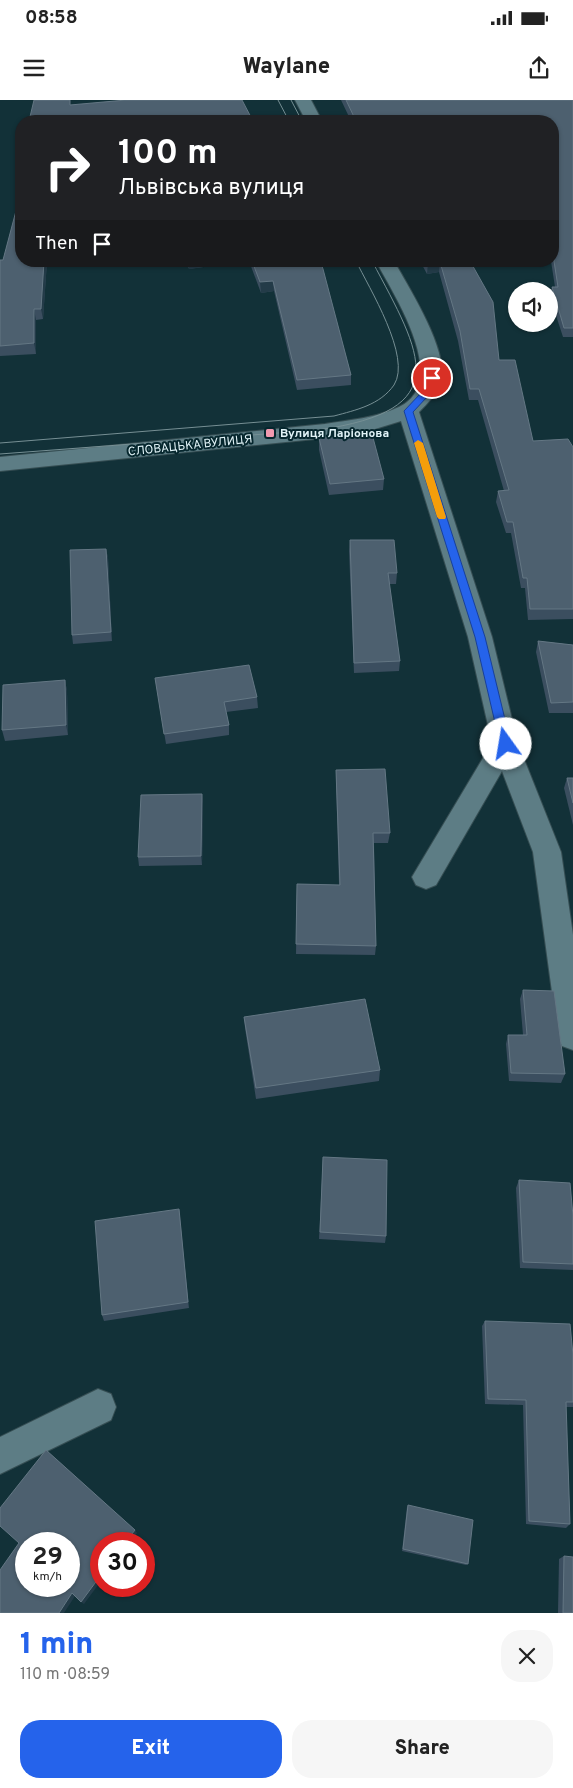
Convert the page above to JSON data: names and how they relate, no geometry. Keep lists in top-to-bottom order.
{
  "streets": {
    "street": ["СЛОВАЦЬКА ВУЛИЦЯ"]
  },
  "places": {
    "transit": ["Вулиця Ларіонова"]
  },
  "page": {
    "status": "08:58",
    "header": "Waylane",
    "turn": ["100 m", "Львівська вулиця"],
    "then": "Then",
    "speed": "29 km/h",
    "limit": "30",
    "heading": ["1 min", "110 m · 08:59"],
    "buttons": ["Exit", "Share"]
  }
}
